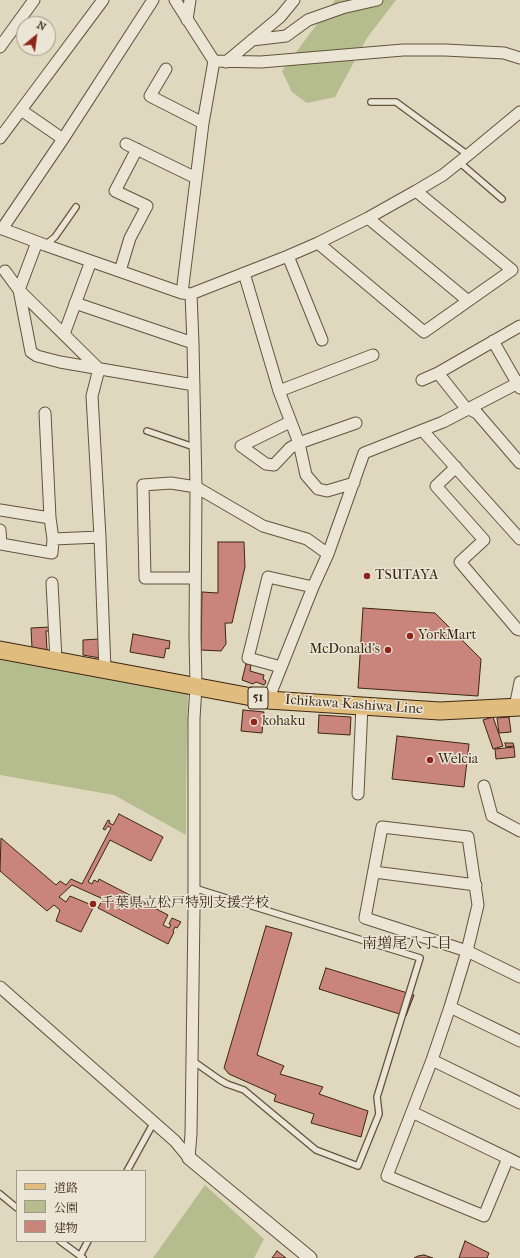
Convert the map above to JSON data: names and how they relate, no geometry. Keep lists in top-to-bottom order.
{
  "streets": {
    "main road": ["51", "Ichikawa-Kashiwa Line"]
  },
  "districts": ["南増尾八丁目"],
  "places": [
    "TSUTAYA",
    "YorkMart",
    "McDonald's",
    "kohaku",
    "Welcia",
    "千葉県立松戸特別支援学校"
  ],
  "legend": ["道路", "公園", "建物"],
  "north": "top right"
}
